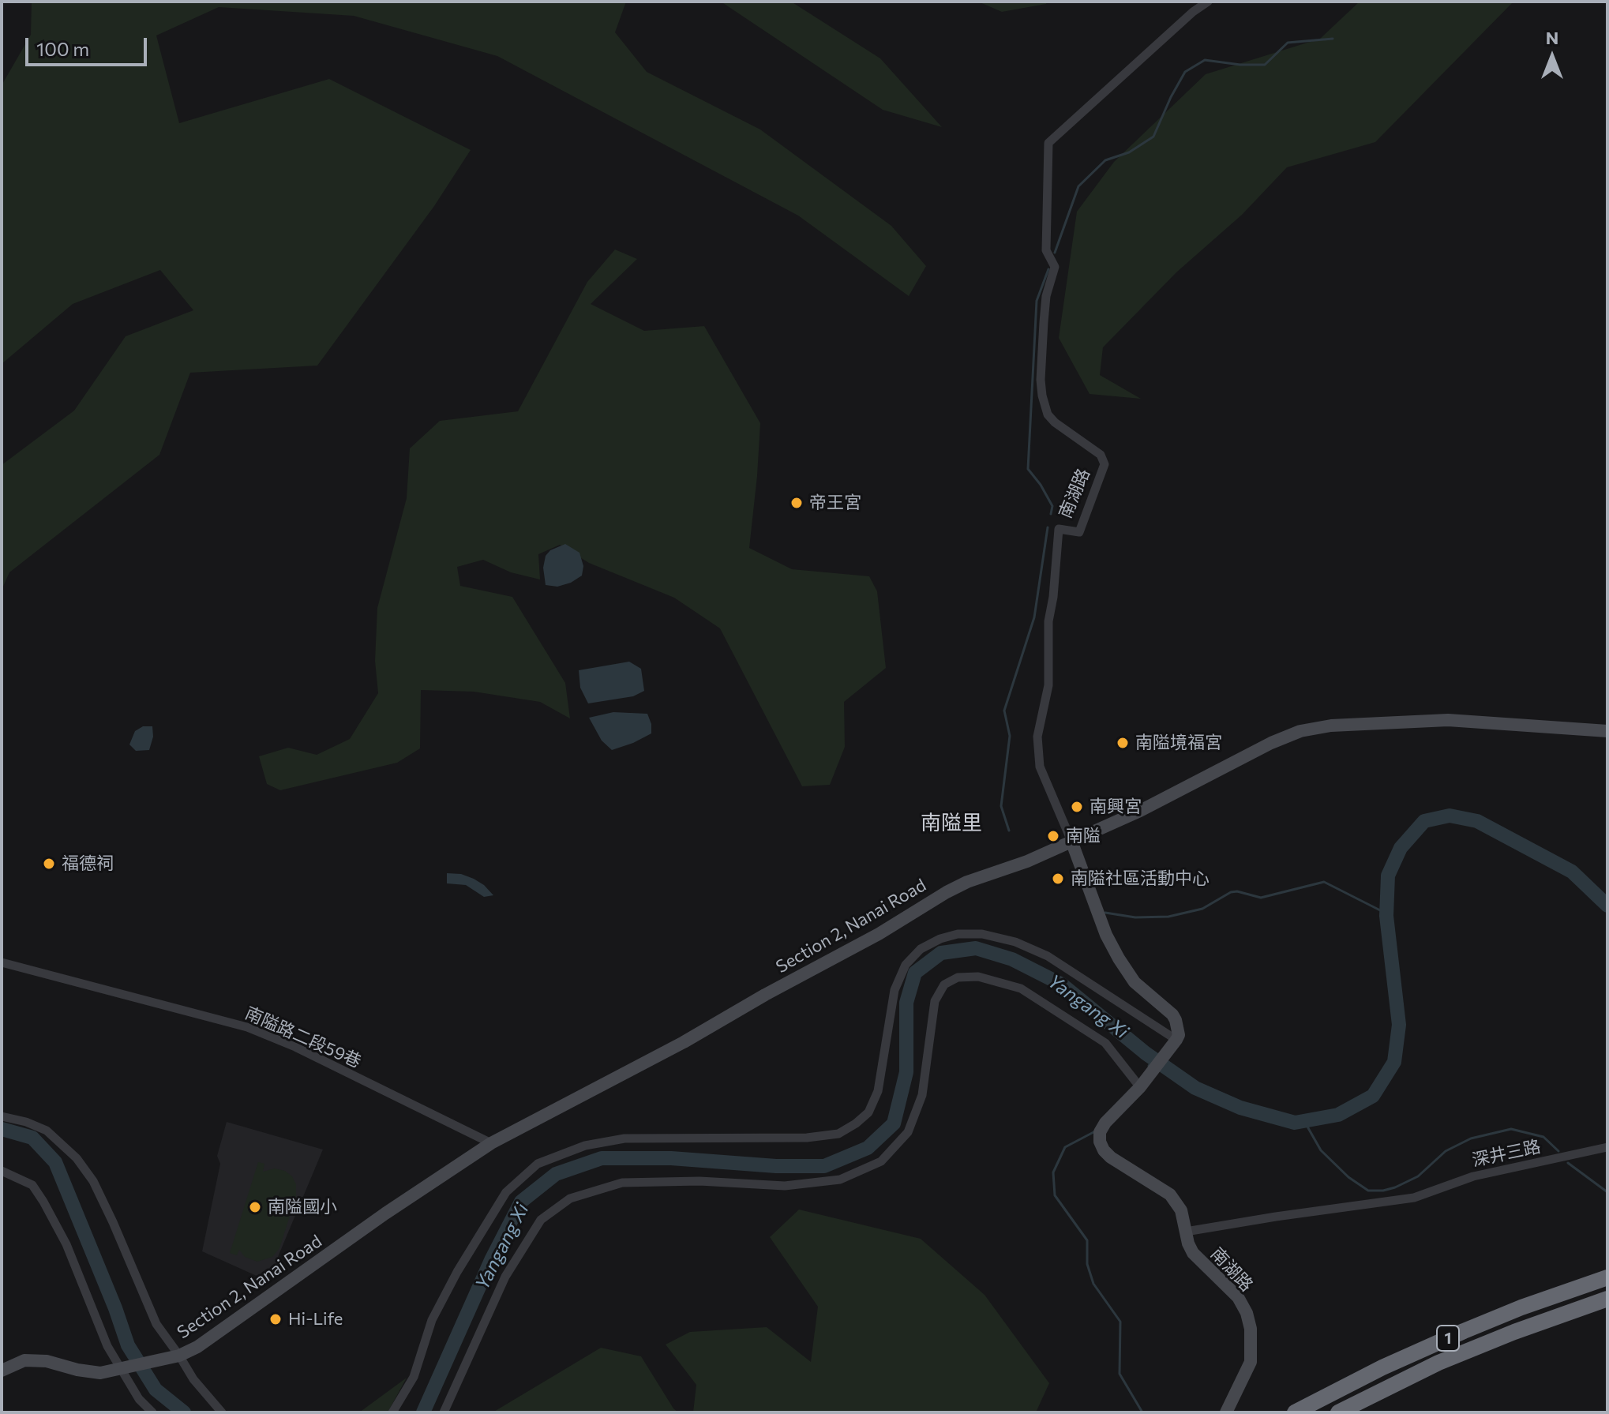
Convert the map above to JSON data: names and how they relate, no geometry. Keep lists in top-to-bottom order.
{
  "streets": {
    "highway": ["1"],
    "street": [
      "南湖路",
      "Section 2, Nanai Road",
      "南隘路二段59巷",
      "深井三路"
    ]
  },
  "crossings": [
    ["南湖路", "Section 2, Nanai Road"],
    ["南湖路", "深井三路"],
    ["Section 2, Nanai Road", "南隘路二段59巷"]
  ],
  "districts": ["南隘里"],
  "water": ["Yangang Xi"],
  "places": [
    "帝王宮",
    "南隘境福宮",
    "南興宮",
    "南隘",
    "福德祠",
    "南隘社區活動中心",
    "南隘國小",
    "Hi-Life"
  ],
  "scale_bar": "100 m",
  "north": "top"
}
